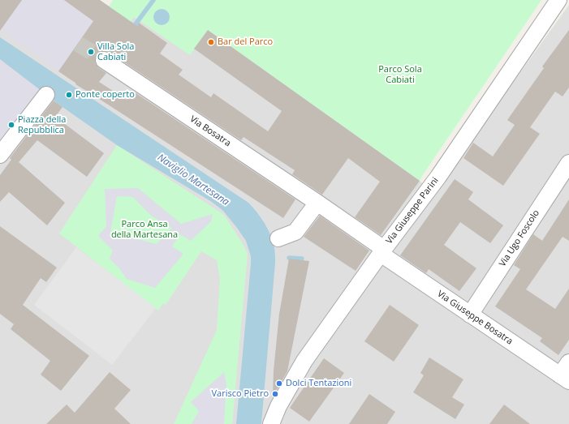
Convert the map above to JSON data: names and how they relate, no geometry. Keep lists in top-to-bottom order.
{
  "streets": {
    "street": [
      "Via Bosatra",
      "Via Giuseppe Parini",
      "Via Ugo Foscolo",
      "Via Giuseppe Bosatra"
    ]
  },
  "crossings": [
    ["Via Bosatra", "Via Giuseppe Parini"],
    ["Via Bosatra", "Via Giuseppe Bosatra"],
    ["Via Giuseppe Parini", "Via Giuseppe Bosatra"],
    ["Via Ugo Foscolo", "Via Giuseppe Bosatra"]
  ],
  "water": ["Naviglio Martesana"],
  "parks": ["Parco Sola Cabiati", "Parco Ansa della Martesana"],
  "places": [
    "Bar del Parco",
    "Villa Sola Cabiati",
    "Ponte coperto",
    "Piazza della Repubblica",
    "Dolci Tentazioni",
    "Varisco Pietro"
  ]
}
